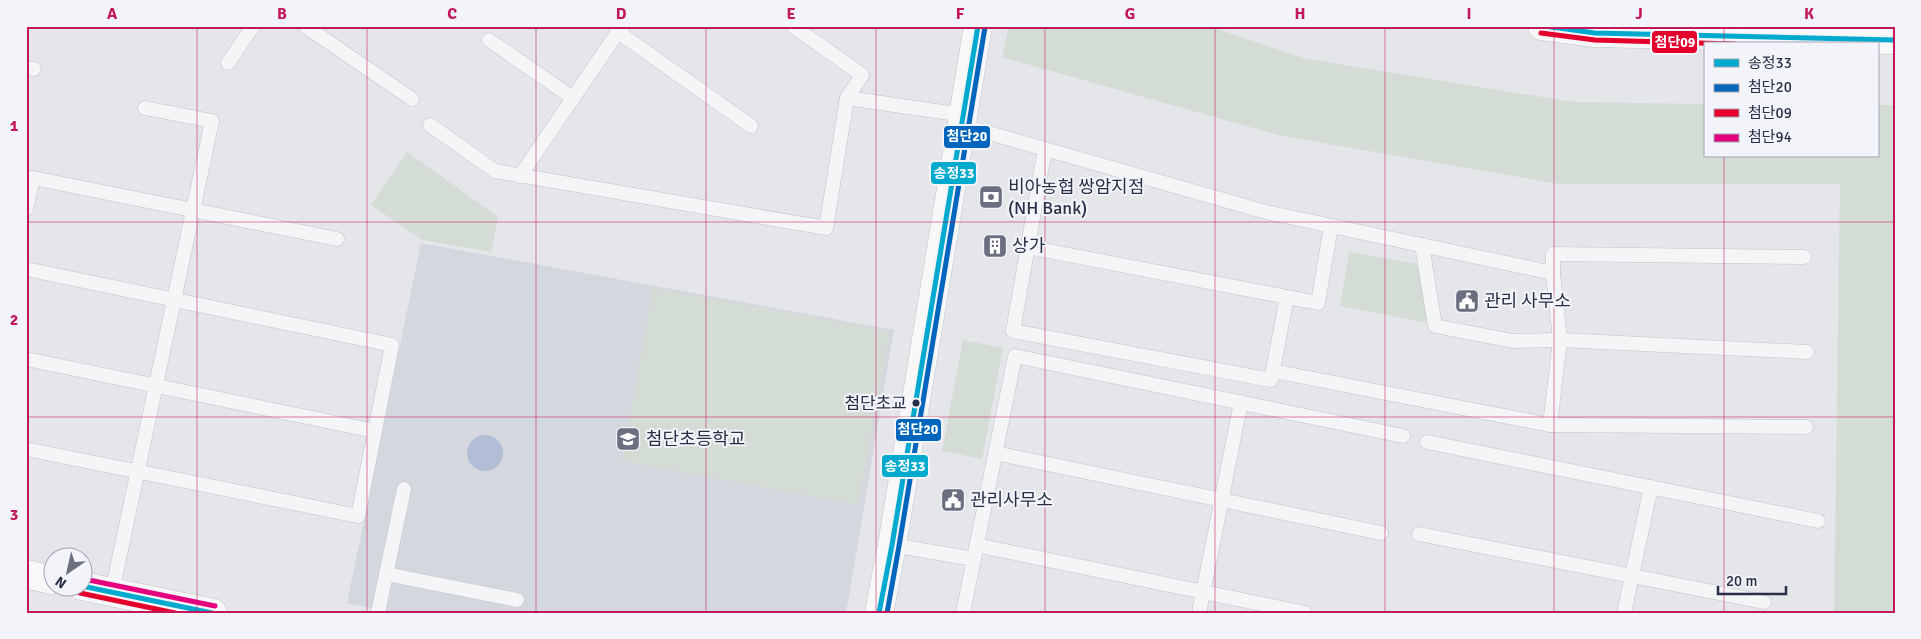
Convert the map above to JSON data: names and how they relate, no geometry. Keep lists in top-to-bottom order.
{
  "places": {
    "bank": ["비아농협 쌍암지점 (NH Bank)"],
    "building": ["상가"],
    "public building": ["관리 사무소", "관리사무소"],
    "other": ["첨단초교"],
    "school or university": ["첨단초등학교"]
  },
  "lines": [
    "transit line 송정33",
    "transit line 첨단20",
    "transit line 첨단09",
    "transit line 첨단94"
  ],
  "legend": [
    "송정33",
    "첨단20",
    "첨단09",
    "첨단94"
  ],
  "scale_bar": "20 m",
  "north": "bottom left",
  "grid": {
    "columns": [
      "A",
      "B",
      "C",
      "D",
      "E",
      "F",
      "G",
      "H",
      "I",
      "J",
      "K"
    ],
    "rows": ["1", "2", "3"]
  }
}
